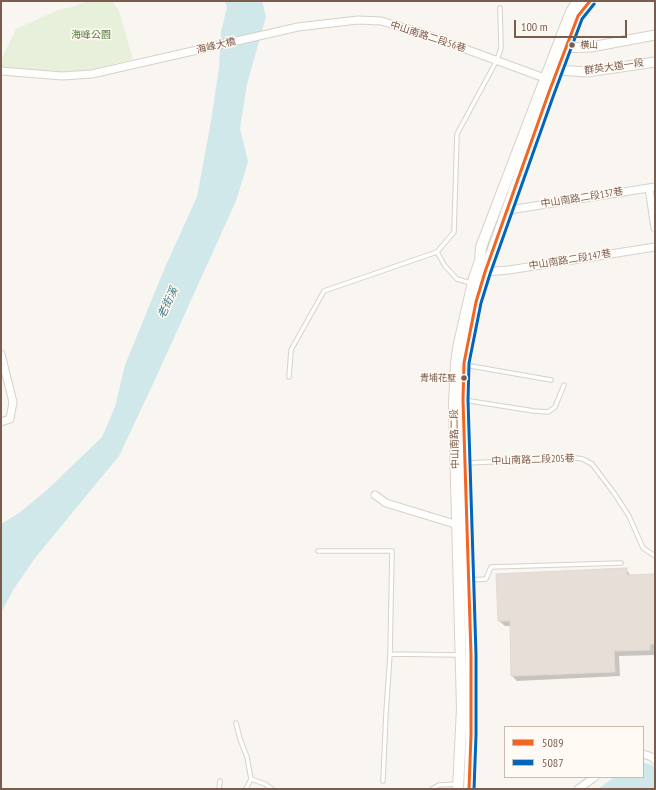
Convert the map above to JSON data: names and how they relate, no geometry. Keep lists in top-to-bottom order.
{
  "streets": {
    "main road": ["中山南路二段"],
    "street": [
      "中山南路二段56巷",
      "海峰大橋",
      "群英大道一段",
      "中山南路二段137巷",
      "中山南路二段147巷"
    ],
    "lane": ["中山南路二段205巷"]
  },
  "crossings": [
    ["中山南路二段56巷", "海峰大橋"],
    ["中山南路二段56巷", "群英大道一段"],
    ["中山南路二段56巷", "中山南路二段"],
    ["群英大道一段", "中山南路二段"],
    ["中山南路二段137巷", "中山南路二段"],
    ["中山南路二段147巷", "中山南路二段"],
    ["中山南路二段", "中山南路二段205巷"]
  ],
  "water": ["老街溪"],
  "parks": ["海峰公園"],
  "places": ["橫山", "青埔花墅"],
  "lines": ["transit line 5089", "transit line 5087"],
  "legend": ["5089", "5087"],
  "scale_bar": "100 m"
}
